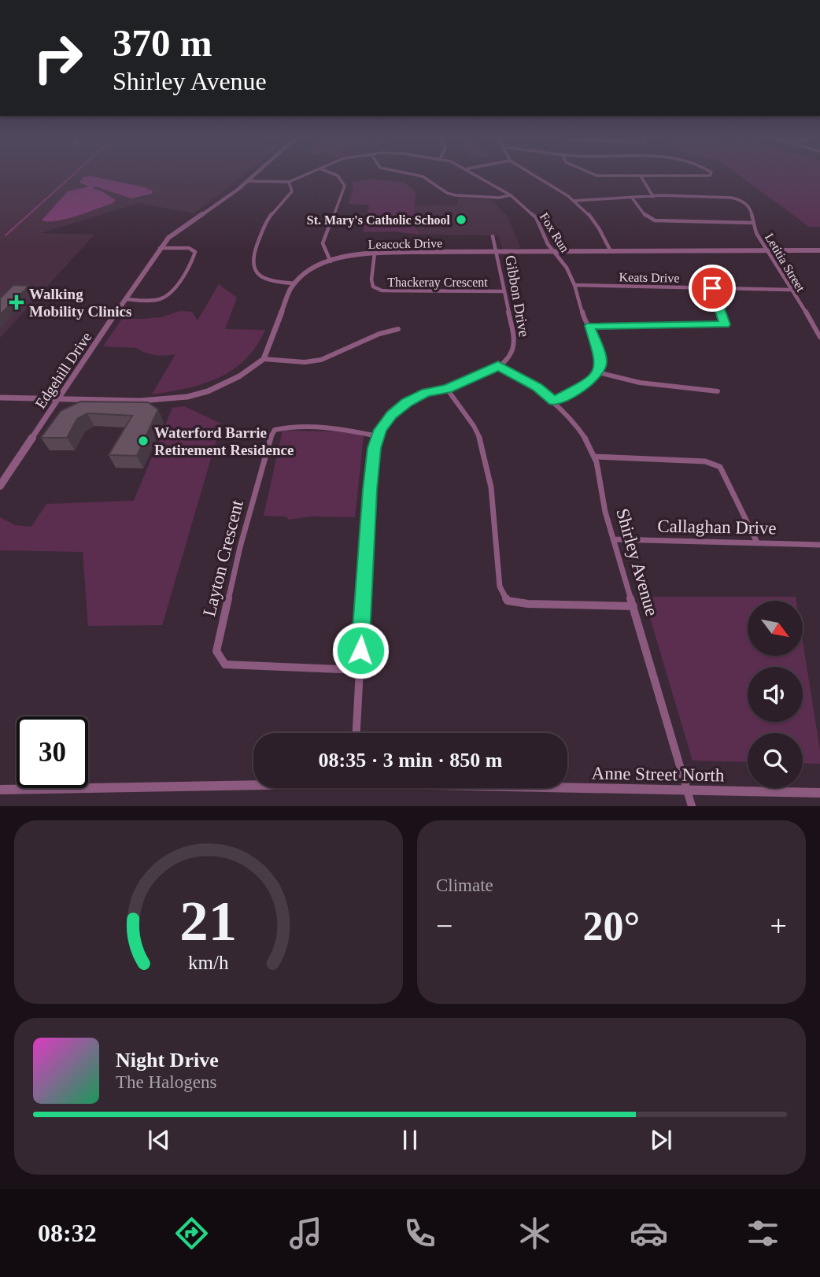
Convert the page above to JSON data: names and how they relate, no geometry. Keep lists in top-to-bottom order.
{
  "streets": {
    "street": [
      "Fox Run",
      "Leacock Drive",
      "Letitia Street",
      "Keats Drive",
      "Thackeray Crescent",
      "Gibbon Drive",
      "Edgehill Drive",
      "Callaghan Drive",
      "Layton Crescent",
      "Shirley Avenue",
      "Anne Street North"
    ]
  },
  "crossings": [
    ["Fox Run", "Leacock Drive"],
    ["Fox Run", "Keats Drive"],
    ["Fox Run", "Edgehill Drive"],
    ["Leacock Drive", "Letitia Street"],
    ["Leacock Drive", "Thackeray Crescent"],
    ["Leacock Drive", "Gibbon Drive"],
    ["Letitia Street", "Keats Drive"],
    ["Thackeray Crescent", "Gibbon Drive"],
    ["Gibbon Drive", "Layton Crescent"],
    ["Gibbon Drive", "Shirley Avenue"],
    ["Callaghan Drive", "Shirley Avenue"],
    ["Shirley Avenue", "Anne Street North"]
  ],
  "places": {
    "other": ["St. Mary's Catholic School", "Waterford Barrie Retirement Residence"],
    "health": ["Walking Mobility Clinics"]
  },
  "north": "bottom right",
  "page": {
    "turn": ["370 m", "Shirley Avenue"],
    "limit": "30",
    "trip": "08:35 · 3 min · 850 m",
    "tile": "Climate",
    "heat": ["−", "20°", "+"],
    "song": ["Night Drive", "The Halogens"],
    "tabs": "08:32",
    "gauge": ["21", "km/h"]
  }
}
